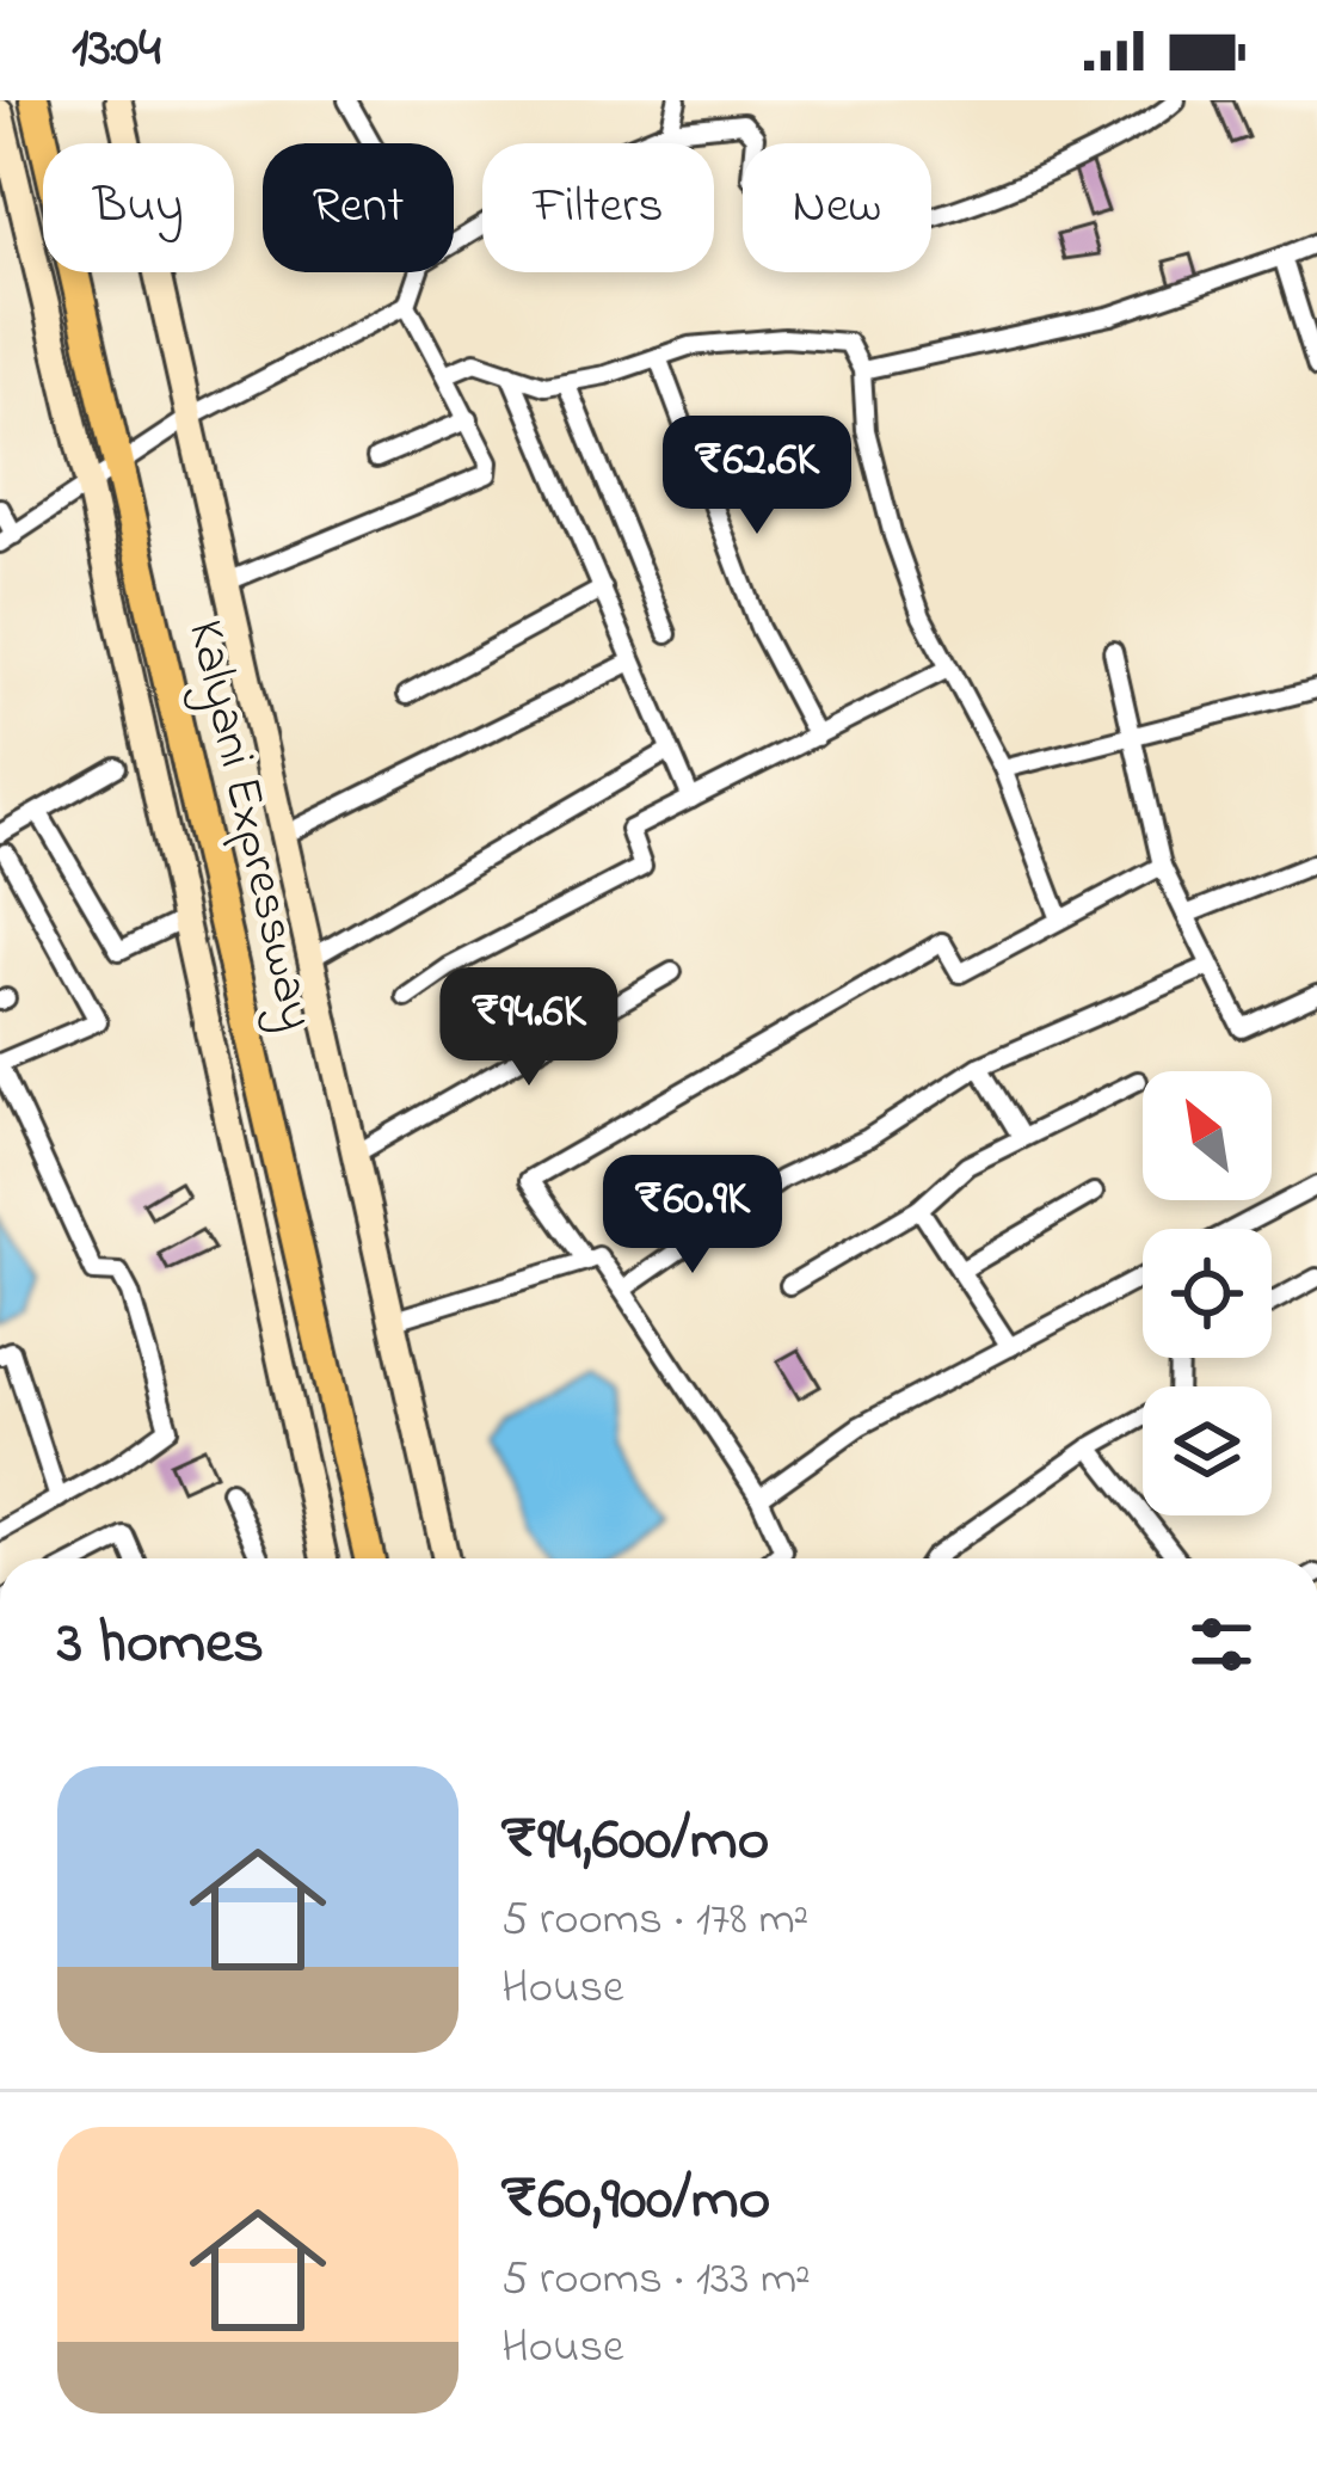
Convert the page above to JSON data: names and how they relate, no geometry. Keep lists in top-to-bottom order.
{
  "streets": {
    "highway": ["Kalyani Expressway"]
  },
  "north": "top left",
  "page": {
    "status": "13:04",
    "chip": [
      "Buy",
      "Rent",
      "Filters",
      "New"
    ],
    "price": ["₹62.6K", "₹94.6K", "₹60.9K"],
    "heading": "3 homes",
    "list": [
      {
        "name": "₹94,600/mo",
        "note": "5 rooms · 178 m² · House"
      },
      {
        "name": "₹60,900/mo",
        "note": "5 rooms · 133 m² · House"
      }
    ]
  }
}
